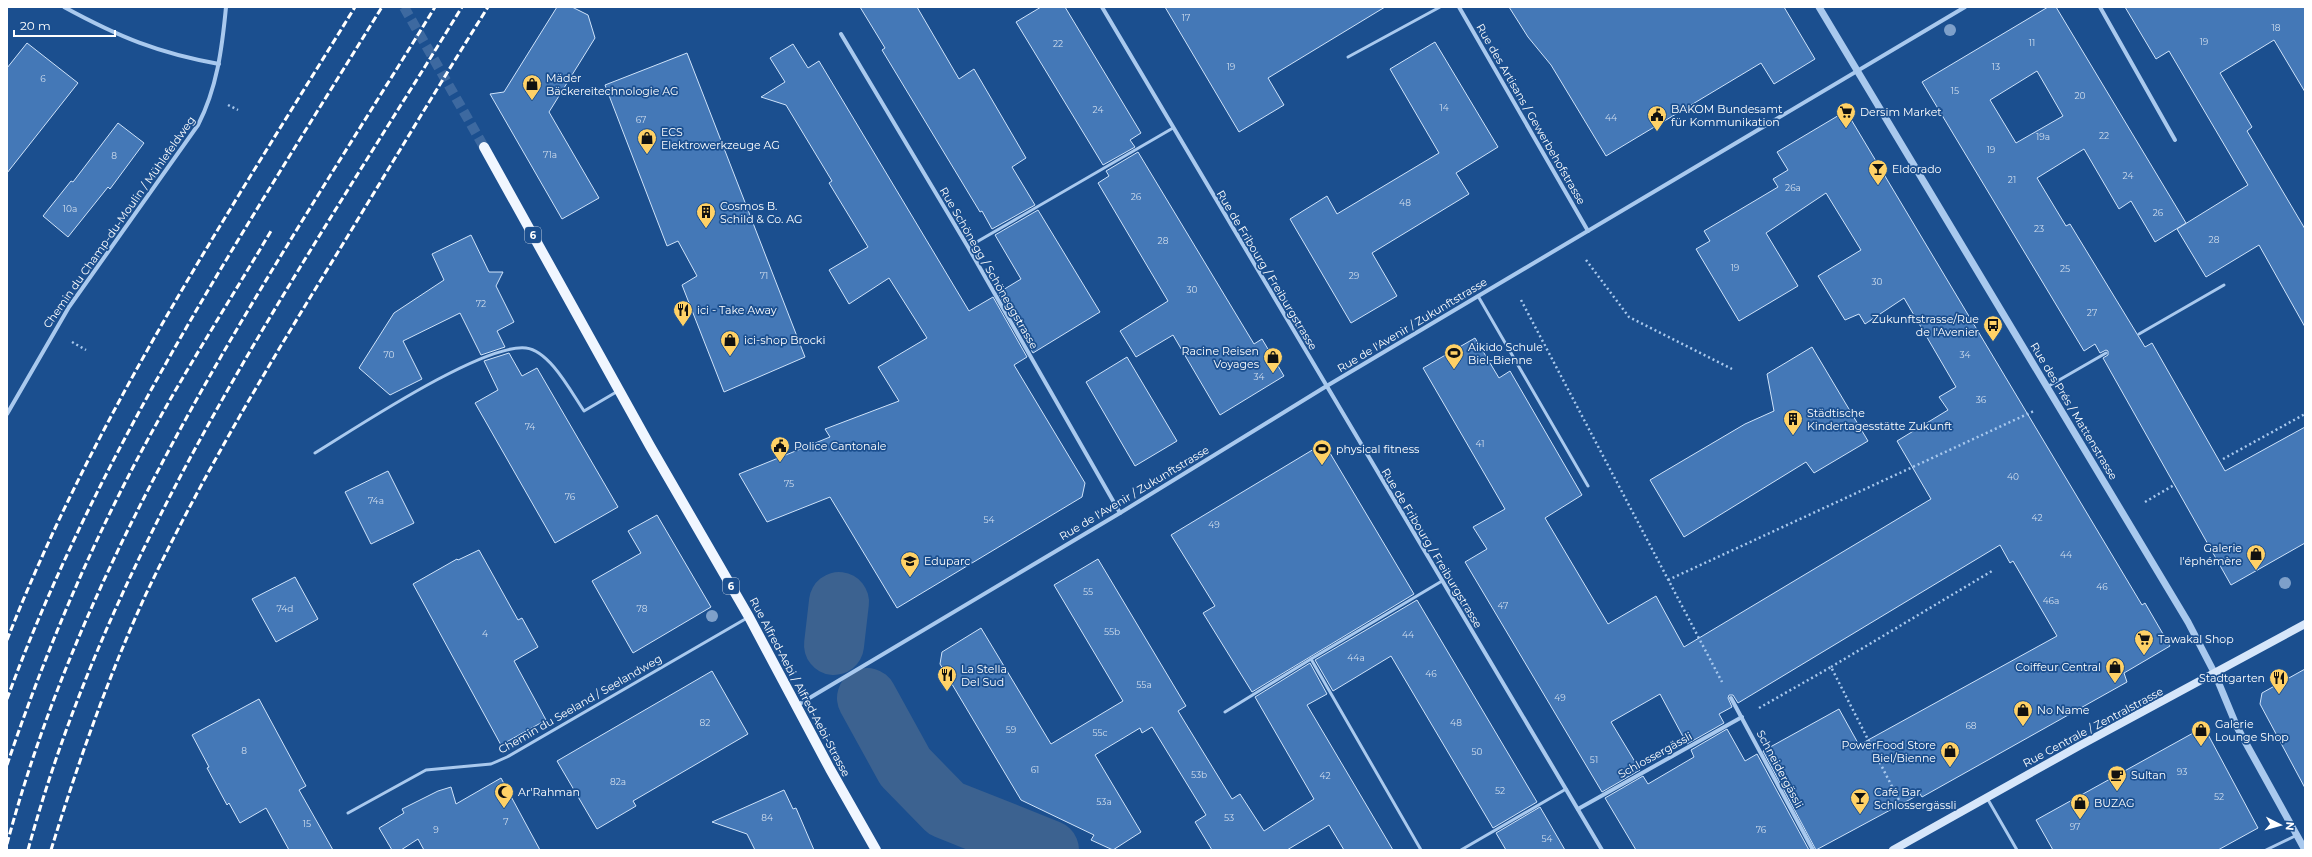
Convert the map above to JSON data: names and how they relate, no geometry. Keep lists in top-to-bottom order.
{
  "streets": {
    "main road": ["6", "Rue Alfred-Aebi / Alfred-Aebi-Strasse", "Rue Centrale / Zentralstrasse"],
    "street": [
      "Rue des Artisans / Gewerbehofstrasse",
      "Chemin du Champ-du-Moulin / Mühlefeldweg",
      "Rue Schönegg / Schöneggstrasse",
      "Rue de Fribourg / Freiburgstrasse",
      "Rue de l'Avenir / Zukunftstrasse",
      "Rue des Prés / Mattenstrasse",
      "Schlossergässli",
      "Schneidergässli"
    ],
    "lane": ["Chemin du Seeland / Seelandweg"]
  },
  "crossings": [
    ["Rue des Artisans / Gewerbehofstrasse", "Rue de l'Avenir / Zukunftstrasse"],
    ["Rue Schönegg / Schöneggstrasse", "Rue de l'Avenir / Zukunftstrasse"],
    ["Rue de Fribourg / Freiburgstrasse", "Rue de l'Avenir / Zukunftstrasse"],
    ["Rue de Fribourg / Freiburgstrasse", "Schlossergässli"],
    ["Rue de l'Avenir / Zukunftstrasse", "Rue des Prés / Mattenstrasse"],
    ["Rue de l'Avenir / Zukunftstrasse", "Rue Alfred-Aebi / Alfred-Aebi-Strasse"],
    ["Rue des Prés / Mattenstrasse", "Rue Centrale / Zentralstrasse"],
    ["Rue Alfred-Aebi / Alfred-Aebi-Strasse", "Chemin du Seeland / Seelandweg"],
    ["Schlossergässli", "Schneidergässli"]
  ],
  "places": {
    "shop": [
      "Mäder Bäckereitechnologie AG",
      "ECS Elektrowerkzeuge AG",
      "ici-shop Brocki",
      "Racine Reisen Voyages",
      "Galerie l'éphémère",
      "Coiffeur Central",
      "No Name",
      "Galerie Lounge Shop",
      "PowerFood Store Biel/Bienne",
      "BUZAG"
    ],
    "supermarket": ["Dersim Market", "Tawakal Shop"],
    "public building": ["BAKOM Bundesamt für Kommunikation", "Police Cantonale"],
    "bar": ["Eldorado", "Café Bar Schlossergässli"],
    "building": ["Cosmos B. Schild & Co. AG", "Städtische Kindertagesstätte Zukunft"],
    "restaurant": ["ici - Take Away", "La Stella Del Sud", "Stadtgarten"],
    "bus stop": ["Zukunftstrasse/Rue de l'Avenier"],
    "sports": ["Aikido Schule Biel-Bienne", "physical fitness"],
    "school or university": ["Eduparc"],
    "cafe": ["Sultan"],
    "mosque": ["Ar'Rahman"]
  },
  "house_numbers": [
    "17",
    "18",
    "19",
    "11",
    "22",
    "19",
    "13",
    "6",
    "15",
    "20",
    "14",
    "24",
    "44",
    "67",
    "22",
    "19a",
    "19",
    "71a",
    "8",
    "24",
    "21",
    "26a",
    "26",
    "48",
    "10a",
    "26",
    "23",
    "28",
    "28",
    "19",
    "25",
    "71",
    "29",
    "30",
    "30",
    "72",
    "27",
    "70",
    "34",
    "34",
    "36",
    "74",
    "41",
    "40",
    "75",
    "76",
    "74a",
    "42",
    "54",
    "49",
    "44",
    "46",
    "55",
    "46a",
    "47",
    "74d",
    "78",
    "55b",
    "4",
    "44",
    "44a",
    "46",
    "55a",
    "49",
    "82",
    "48",
    "68",
    "59",
    "55c",
    "8",
    "50",
    "51",
    "61",
    "93",
    "53b",
    "42",
    "82a",
    "52",
    "52",
    "53a",
    "84",
    "53",
    "7",
    "15",
    "97",
    "9",
    "76",
    "54"
  ],
  "scale_bar": "20 m",
  "north": "right"
}
